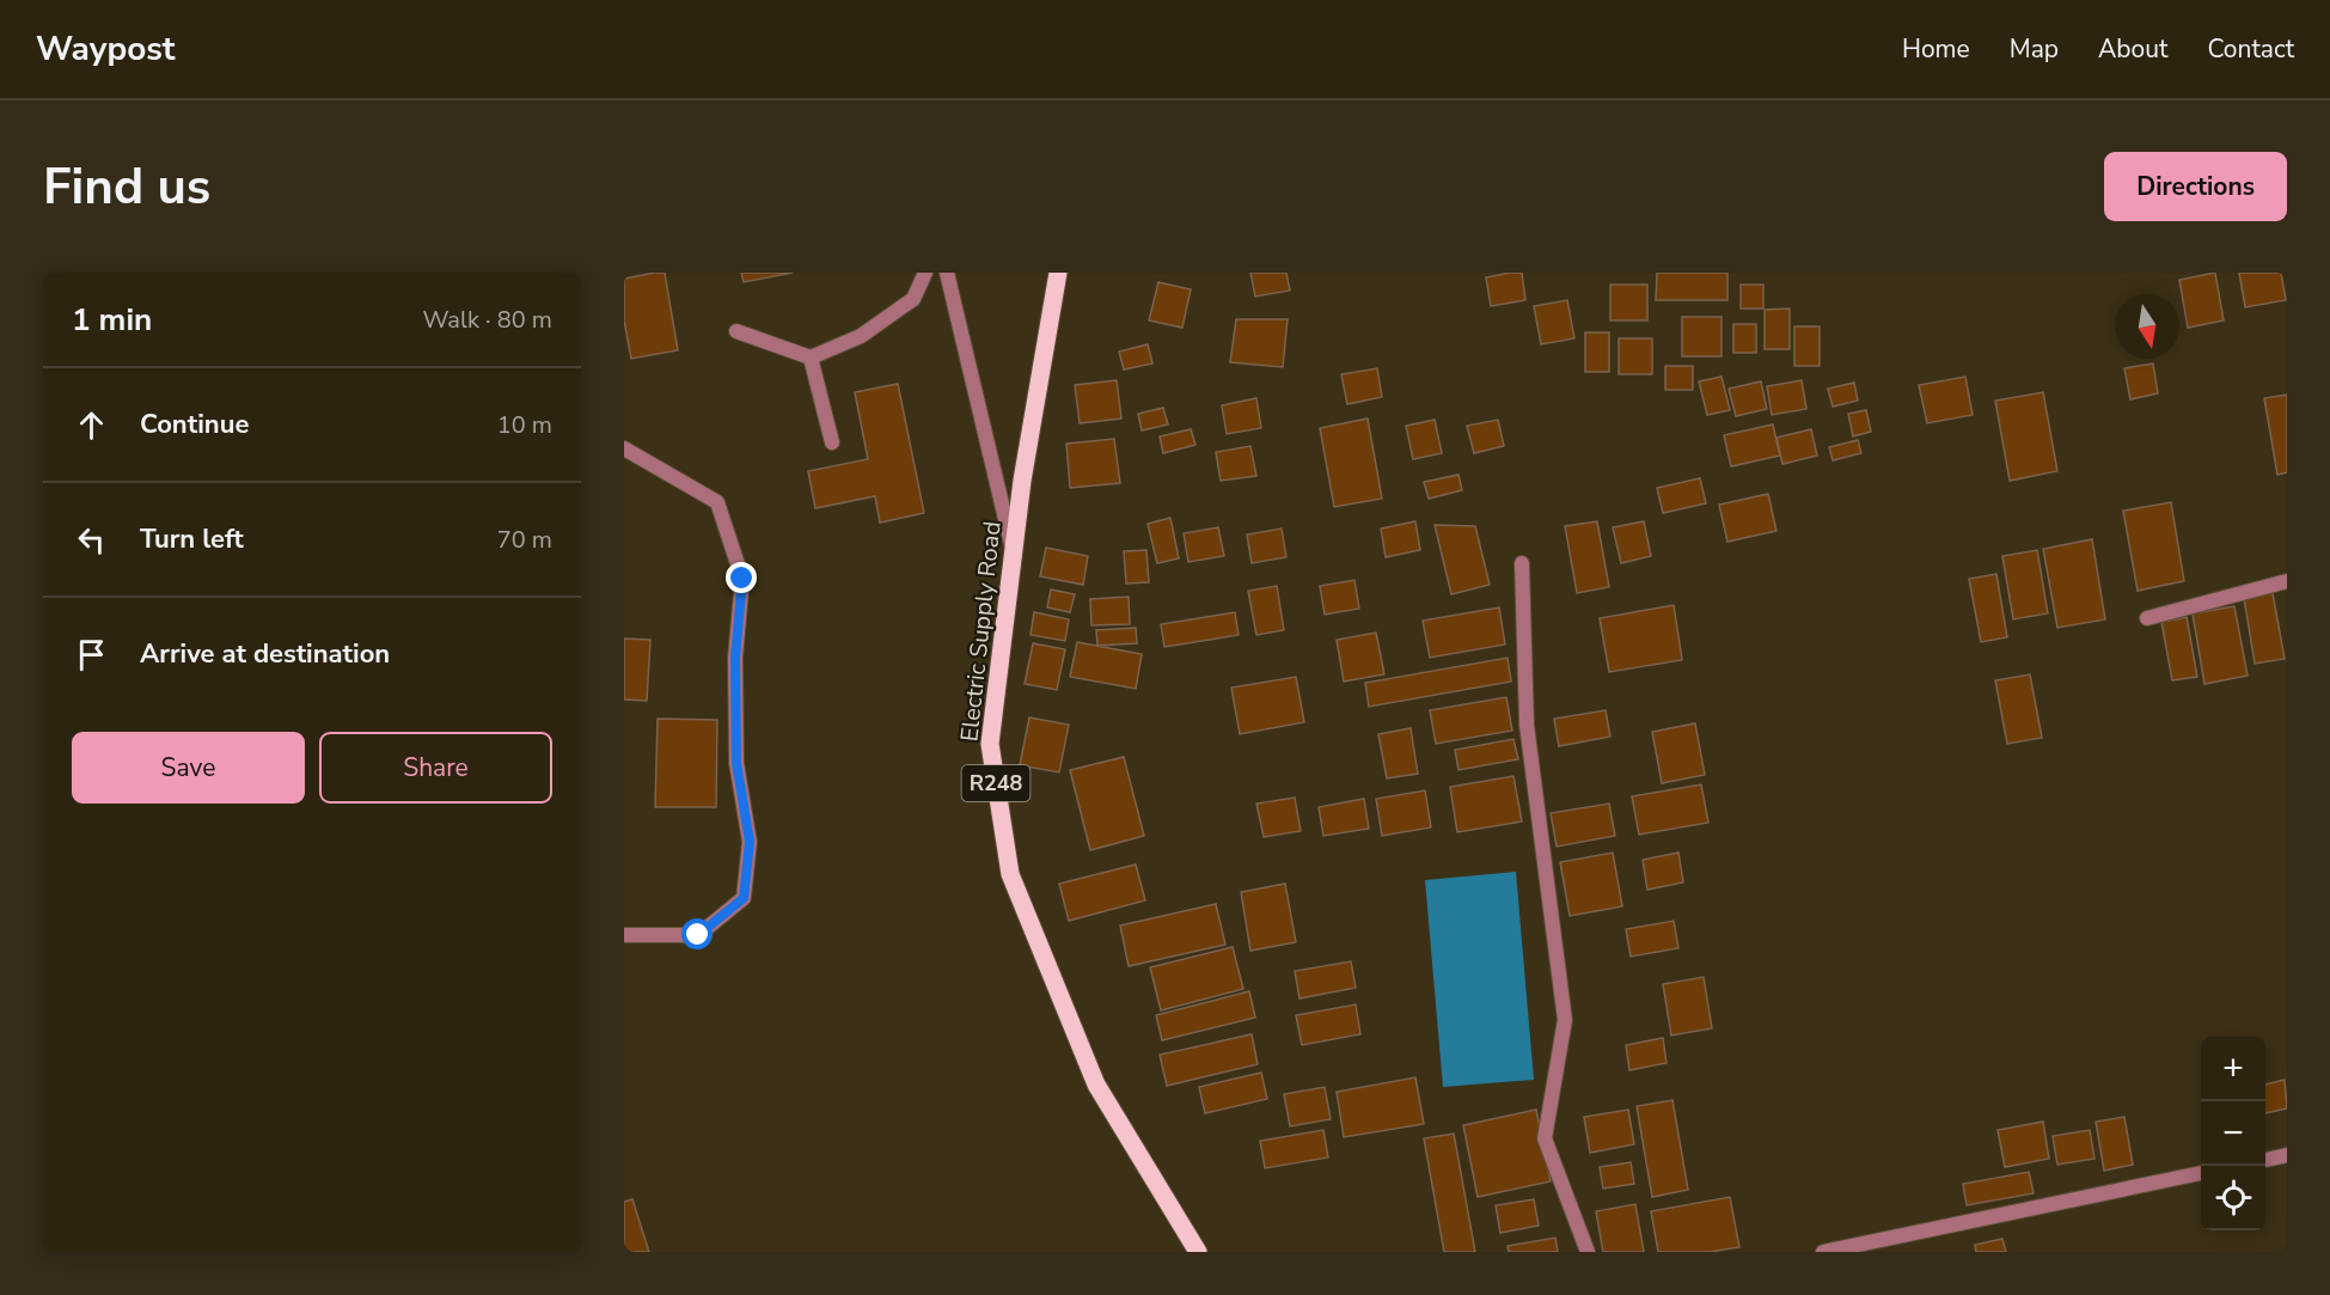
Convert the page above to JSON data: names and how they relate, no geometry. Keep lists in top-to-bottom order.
{
  "streets": {
    "main road": ["Electric Supply Road", "R248"]
  },
  "north": "bottom",
  "page": {
    "header": "Waypost",
    "nav": [
      "Home",
      "Map",
      "About",
      "Contact"
    ],
    "buttons": [
      "Directions",
      ["Save", "Share"]
    ],
    "title": "Find us",
    "heading": ["1 min", "Walk · 80 m"],
    "list": [
      ["Continue", "10 m"],
      ["Turn left", "70 m"],
      "Arrive at destination"
    ],
    "map_buttons": ["+", "−"]
  }
}
